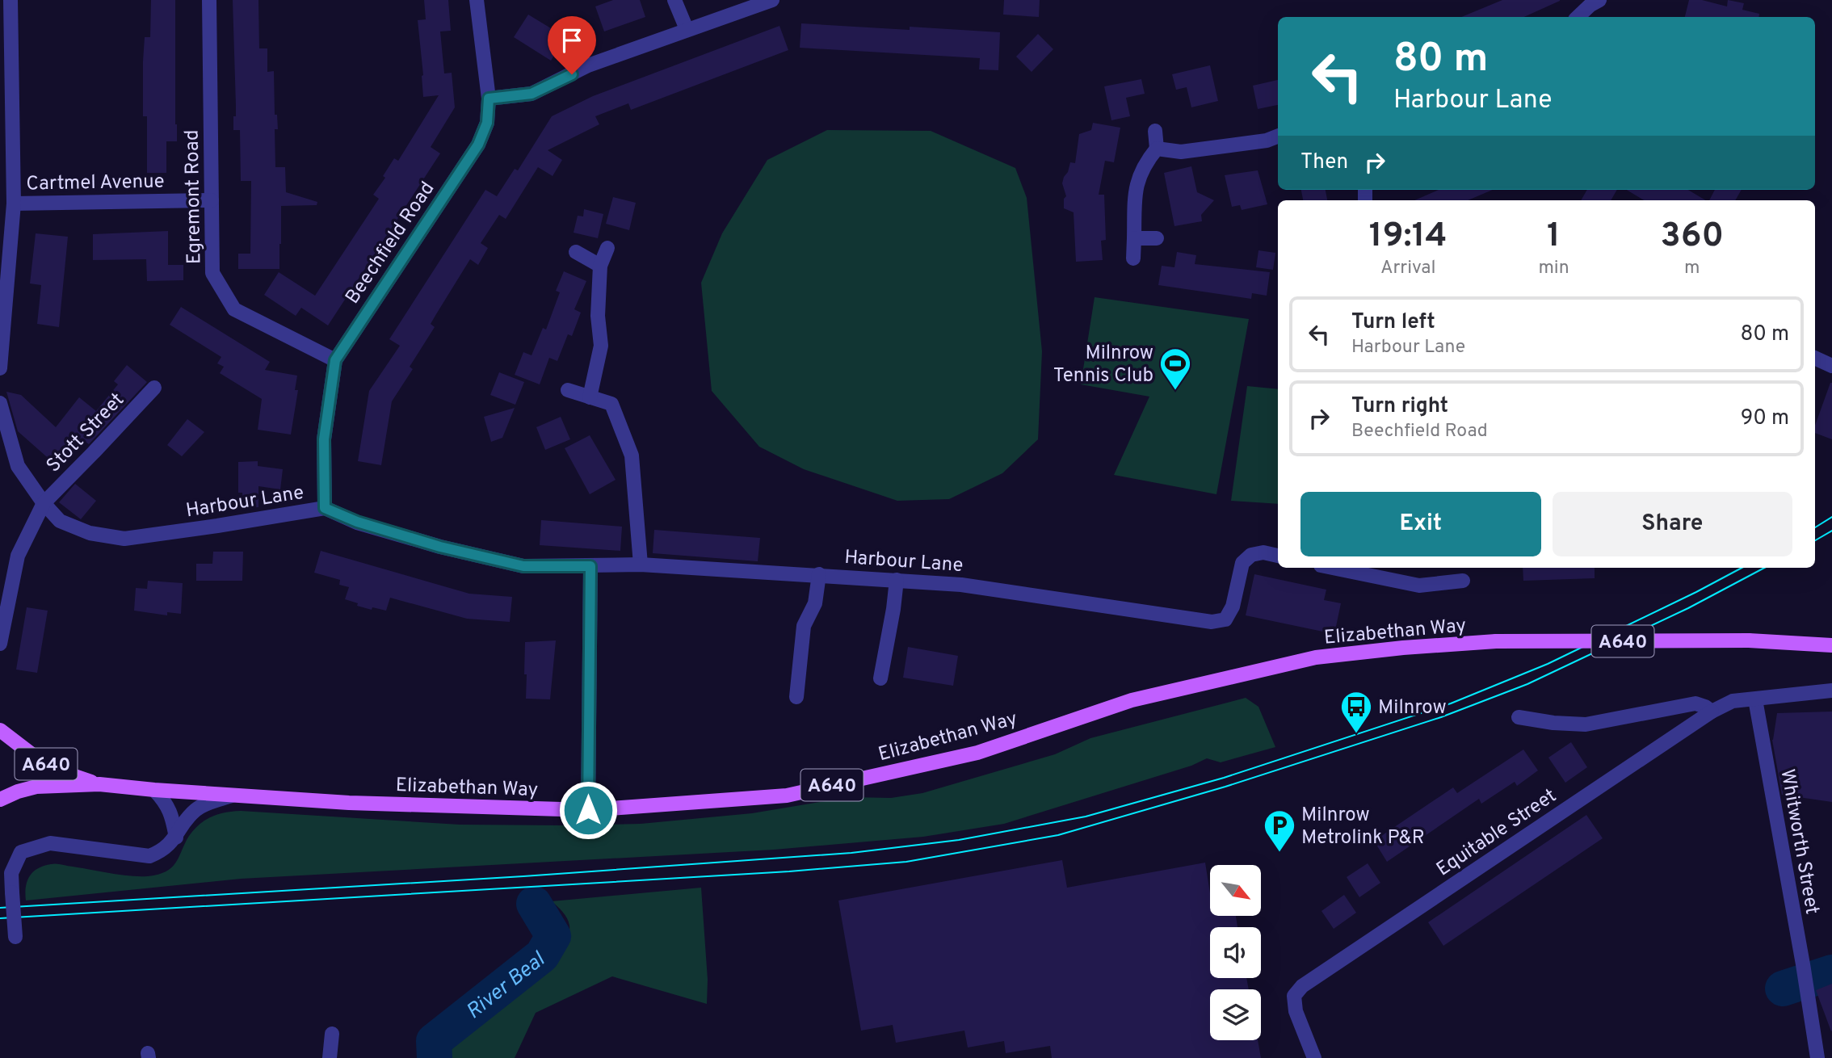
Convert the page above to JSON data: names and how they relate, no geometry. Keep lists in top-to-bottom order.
{
  "streets": {
    "main road": ["Elizabethan Way", "A640"],
    "street": [
      "Cartmel Avenue",
      "Egremont Road",
      "Beechfield Road",
      "Stott Street",
      "Harbour Lane",
      "Equitable Street",
      "Whitworth Street"
    ]
  },
  "crossings": [
    ["Cartmel Avenue", "Egremont Road"],
    ["Egremont Road", "Beechfield Road"],
    ["Beechfield Road", "Harbour Lane"],
    ["Stott Street", "Harbour Lane"],
    ["Equitable Street", "Whitworth Street"]
  ],
  "water": ["River Beal"],
  "places": {
    "sports": ["Milnrow Tennis Club"],
    "bus stop": ["Milnrow"],
    "parking": ["Milnrow Metrolink P&R"]
  },
  "north": "bottom right",
  "page": {
    "turn": ["80 m", "Harbour Lane"],
    "then": "Then",
    "eta": [
      "19:14",
      "Arrival",
      "1",
      "min",
      "360",
      "m"
    ],
    "list": [
      {
        "name": "Turn left",
        "note": "Harbour Lane",
        "value": "80 m"
      },
      {
        "name": "Turn right",
        "note": "Beechfield Road",
        "value": "90 m"
      }
    ],
    "buttons": ["Exit", "Share"]
  }
}
